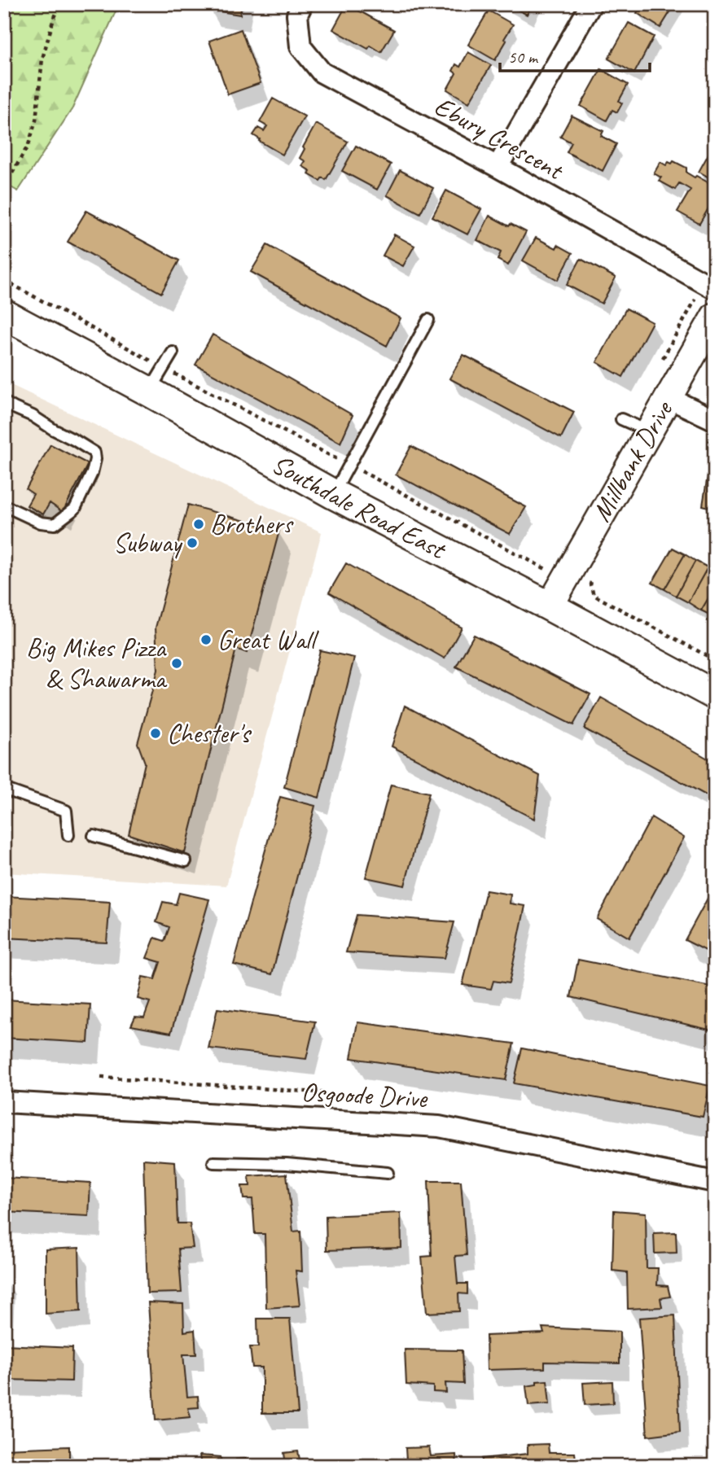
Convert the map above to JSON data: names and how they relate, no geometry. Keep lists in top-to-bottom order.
{
  "streets": {
    "main road": ["Southdale Road East"],
    "street": ["Ebury Crescent", "Millbank Drive", "Osgoode Drive"]
  },
  "crossings": [
    ["Millbank Drive", "Southdale Road East"]
  ],
  "places": [
    "Brothers",
    "Subway",
    "Great Wall",
    "Big Mikes Pizza & Shawarma",
    "Chester's"
  ],
  "scale_bar": "50 m"
}
